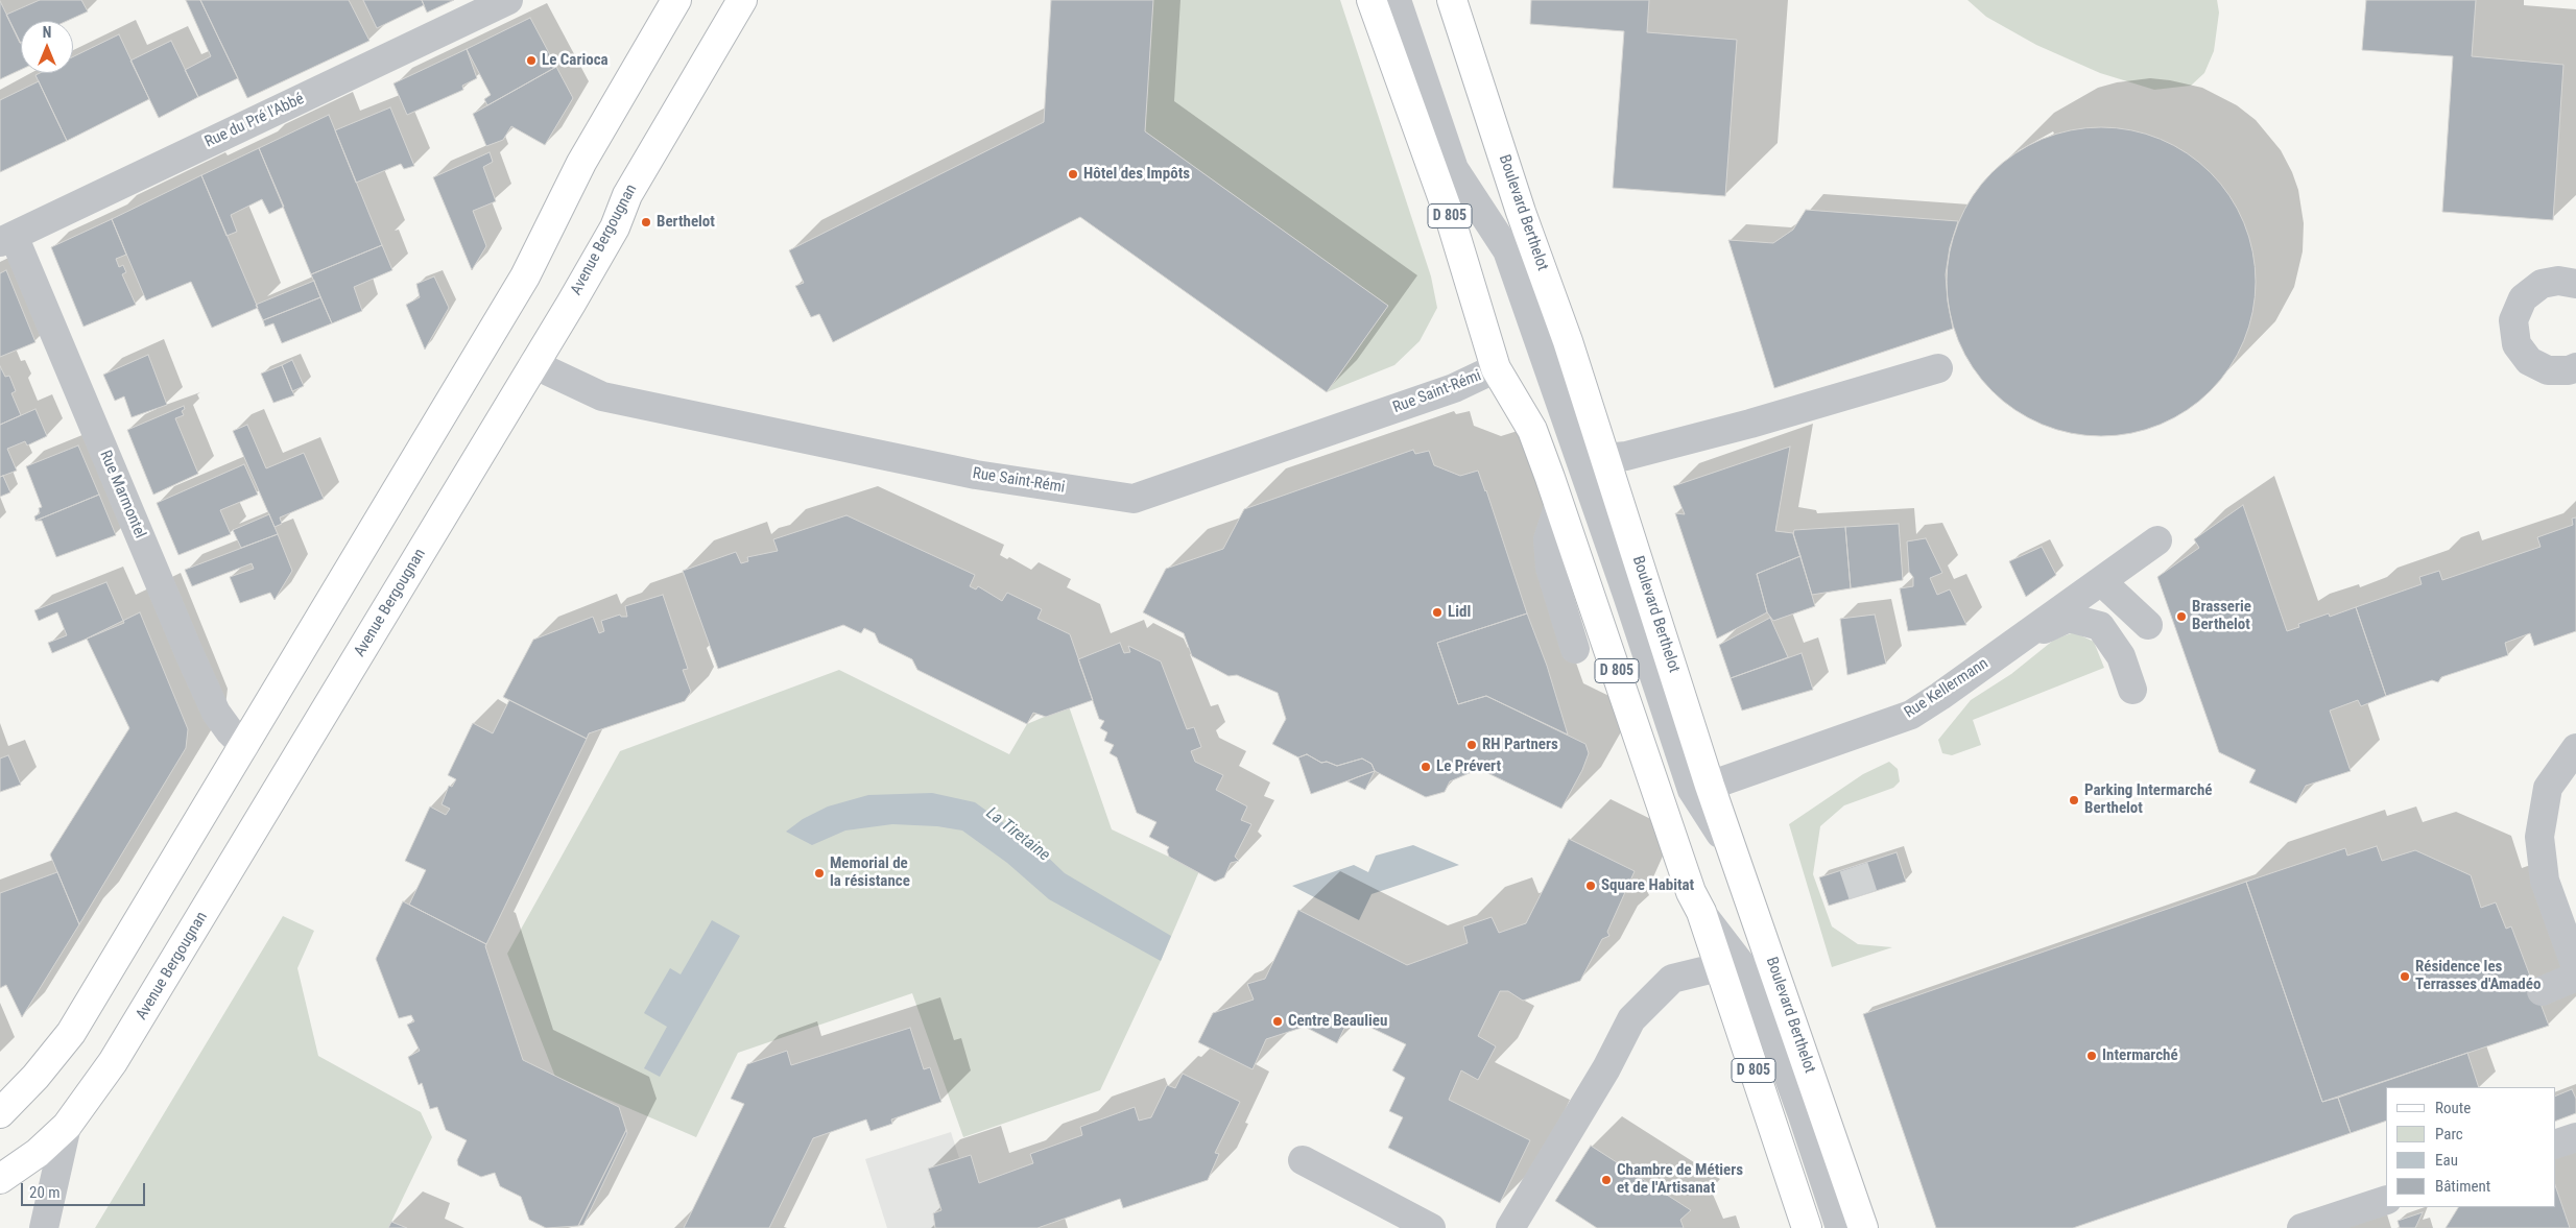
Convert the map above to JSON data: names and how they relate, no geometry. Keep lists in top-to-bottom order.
{
  "streets": {
    "main road": ["Boulevard Berthelot", "D 805", "Avenue Bergougnan"],
    "street": [
      "Rue du Pré l'Abbé",
      "Rue Saint-Rémi",
      "Rue Marmontel",
      "Rue Kellermann"
    ]
  },
  "crossings": [
    ["Rue du Pré l'Abbé", "Rue Marmontel"],
    ["Boulevard Berthelot", "Rue Saint-Rémi"],
    ["Boulevard Berthelot", "Rue Kellermann"],
    ["Avenue Bergougnan", "Rue Saint-Rémi"]
  ],
  "water": ["La Tiretaine"],
  "places": [
    "Le Carioca",
    "Hôtel des Impôts",
    "Berthelot",
    "Lidl",
    "Brasserie Berthelot",
    "RH Partners",
    "Le Prévert",
    "Parking Intermarché Berthelot",
    "Memorial de la résistance",
    "Square Habitat",
    "Résidence les Terrasses d'Amadéo",
    "Centre Beaulieu",
    "Intermarché",
    "Chambre de Métiers et de l'Artisanat"
  ],
  "legend": [
    "Route",
    "Parc",
    "Eau",
    "Bâtiment"
  ],
  "scale_bar": "20 m",
  "north": "top"
}
